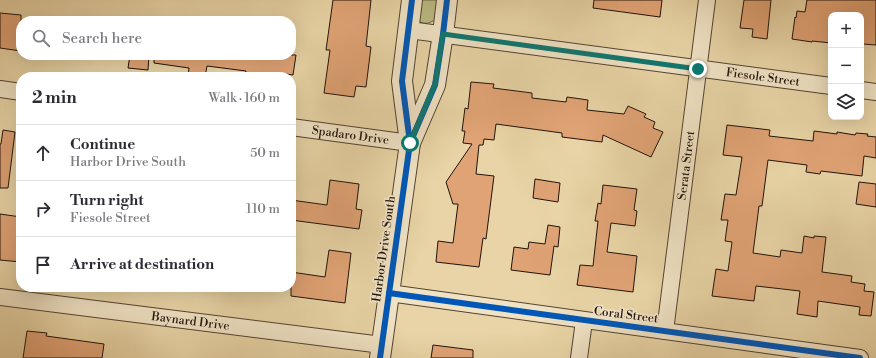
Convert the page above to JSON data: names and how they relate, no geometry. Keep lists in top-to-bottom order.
{
  "streets": {
    "street": [
      "Fiesole Street",
      "Spadaro Drive",
      "Serata Street",
      "Harbor Drive South",
      "Coral Street",
      "Baynard Drive"
    ]
  },
  "crossings": [
    ["Fiesole Street", "Serata Street"],
    ["Fiesole Street", "Harbor Drive South"],
    ["Spadaro Drive", "Harbor Drive South"],
    ["Serata Street", "Coral Street"],
    ["Harbor Drive South", "Coral Street"],
    ["Harbor Drive South", "Baynard Drive"]
  ],
  "page": {
    "map_buttons": ["+", "−"],
    "search": "Search here",
    "heading": ["2 min", "Walk · 160 m"],
    "list": [
      ["Continue", "Harbor Drive South", "50 m"],
      ["Turn right", "Fiesole Street", "110 m"],
      "Arrive at destination"
    ]
  }
}
